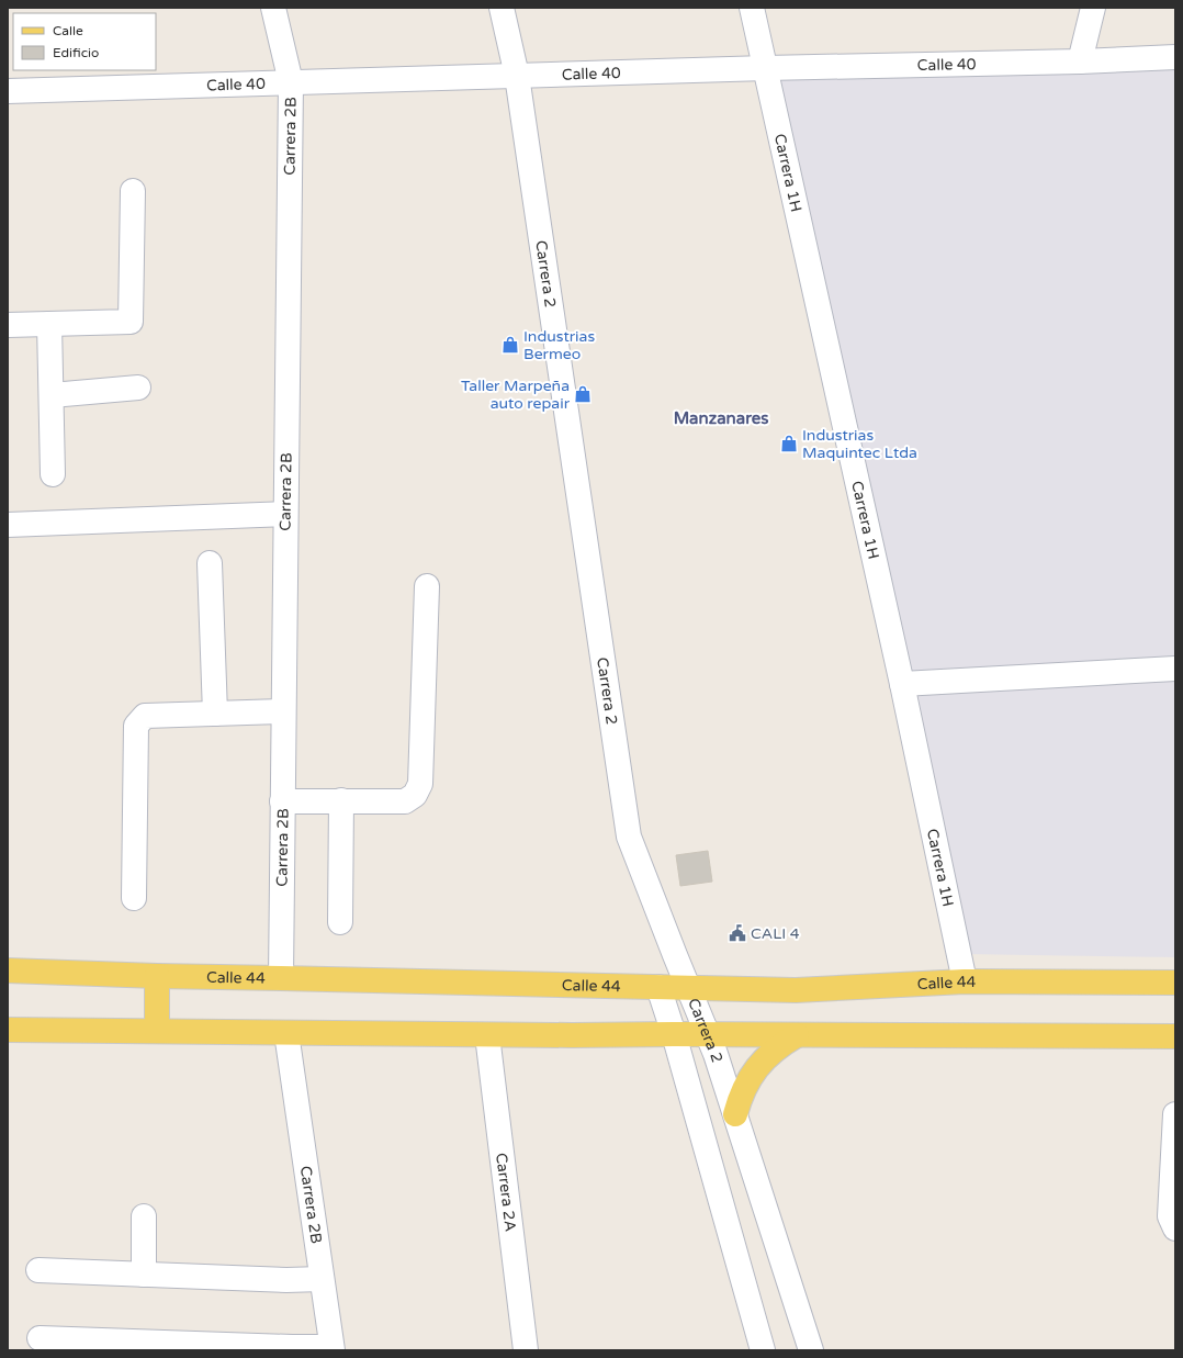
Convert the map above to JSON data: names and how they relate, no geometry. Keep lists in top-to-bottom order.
{
  "streets": {
    "main road": ["Calle 44"],
    "street": [
      "Calle 40",
      "Carrera 2B",
      "Carrera 1H",
      "Carrera 2",
      "Carrera 2A"
    ]
  },
  "crossings": [
    ["Calle 40", "Carrera 2B"],
    ["Calle 40", "Carrera 1H"],
    ["Calle 40", "Carrera 2"],
    ["Carrera 2B", "Calle 44"],
    ["Carrera 1H", "Calle 44"],
    ["Carrera 2", "Calle 44"]
  ],
  "districts": ["Manzanares"],
  "places": {
    "shop": ["Industrias Bermeo", "Taller Marpeña auto repair", "Industrias Maquintec Ltda"],
    "public building": ["CALI 4"]
  },
  "legend": ["Calle", "Edificio"]
}
